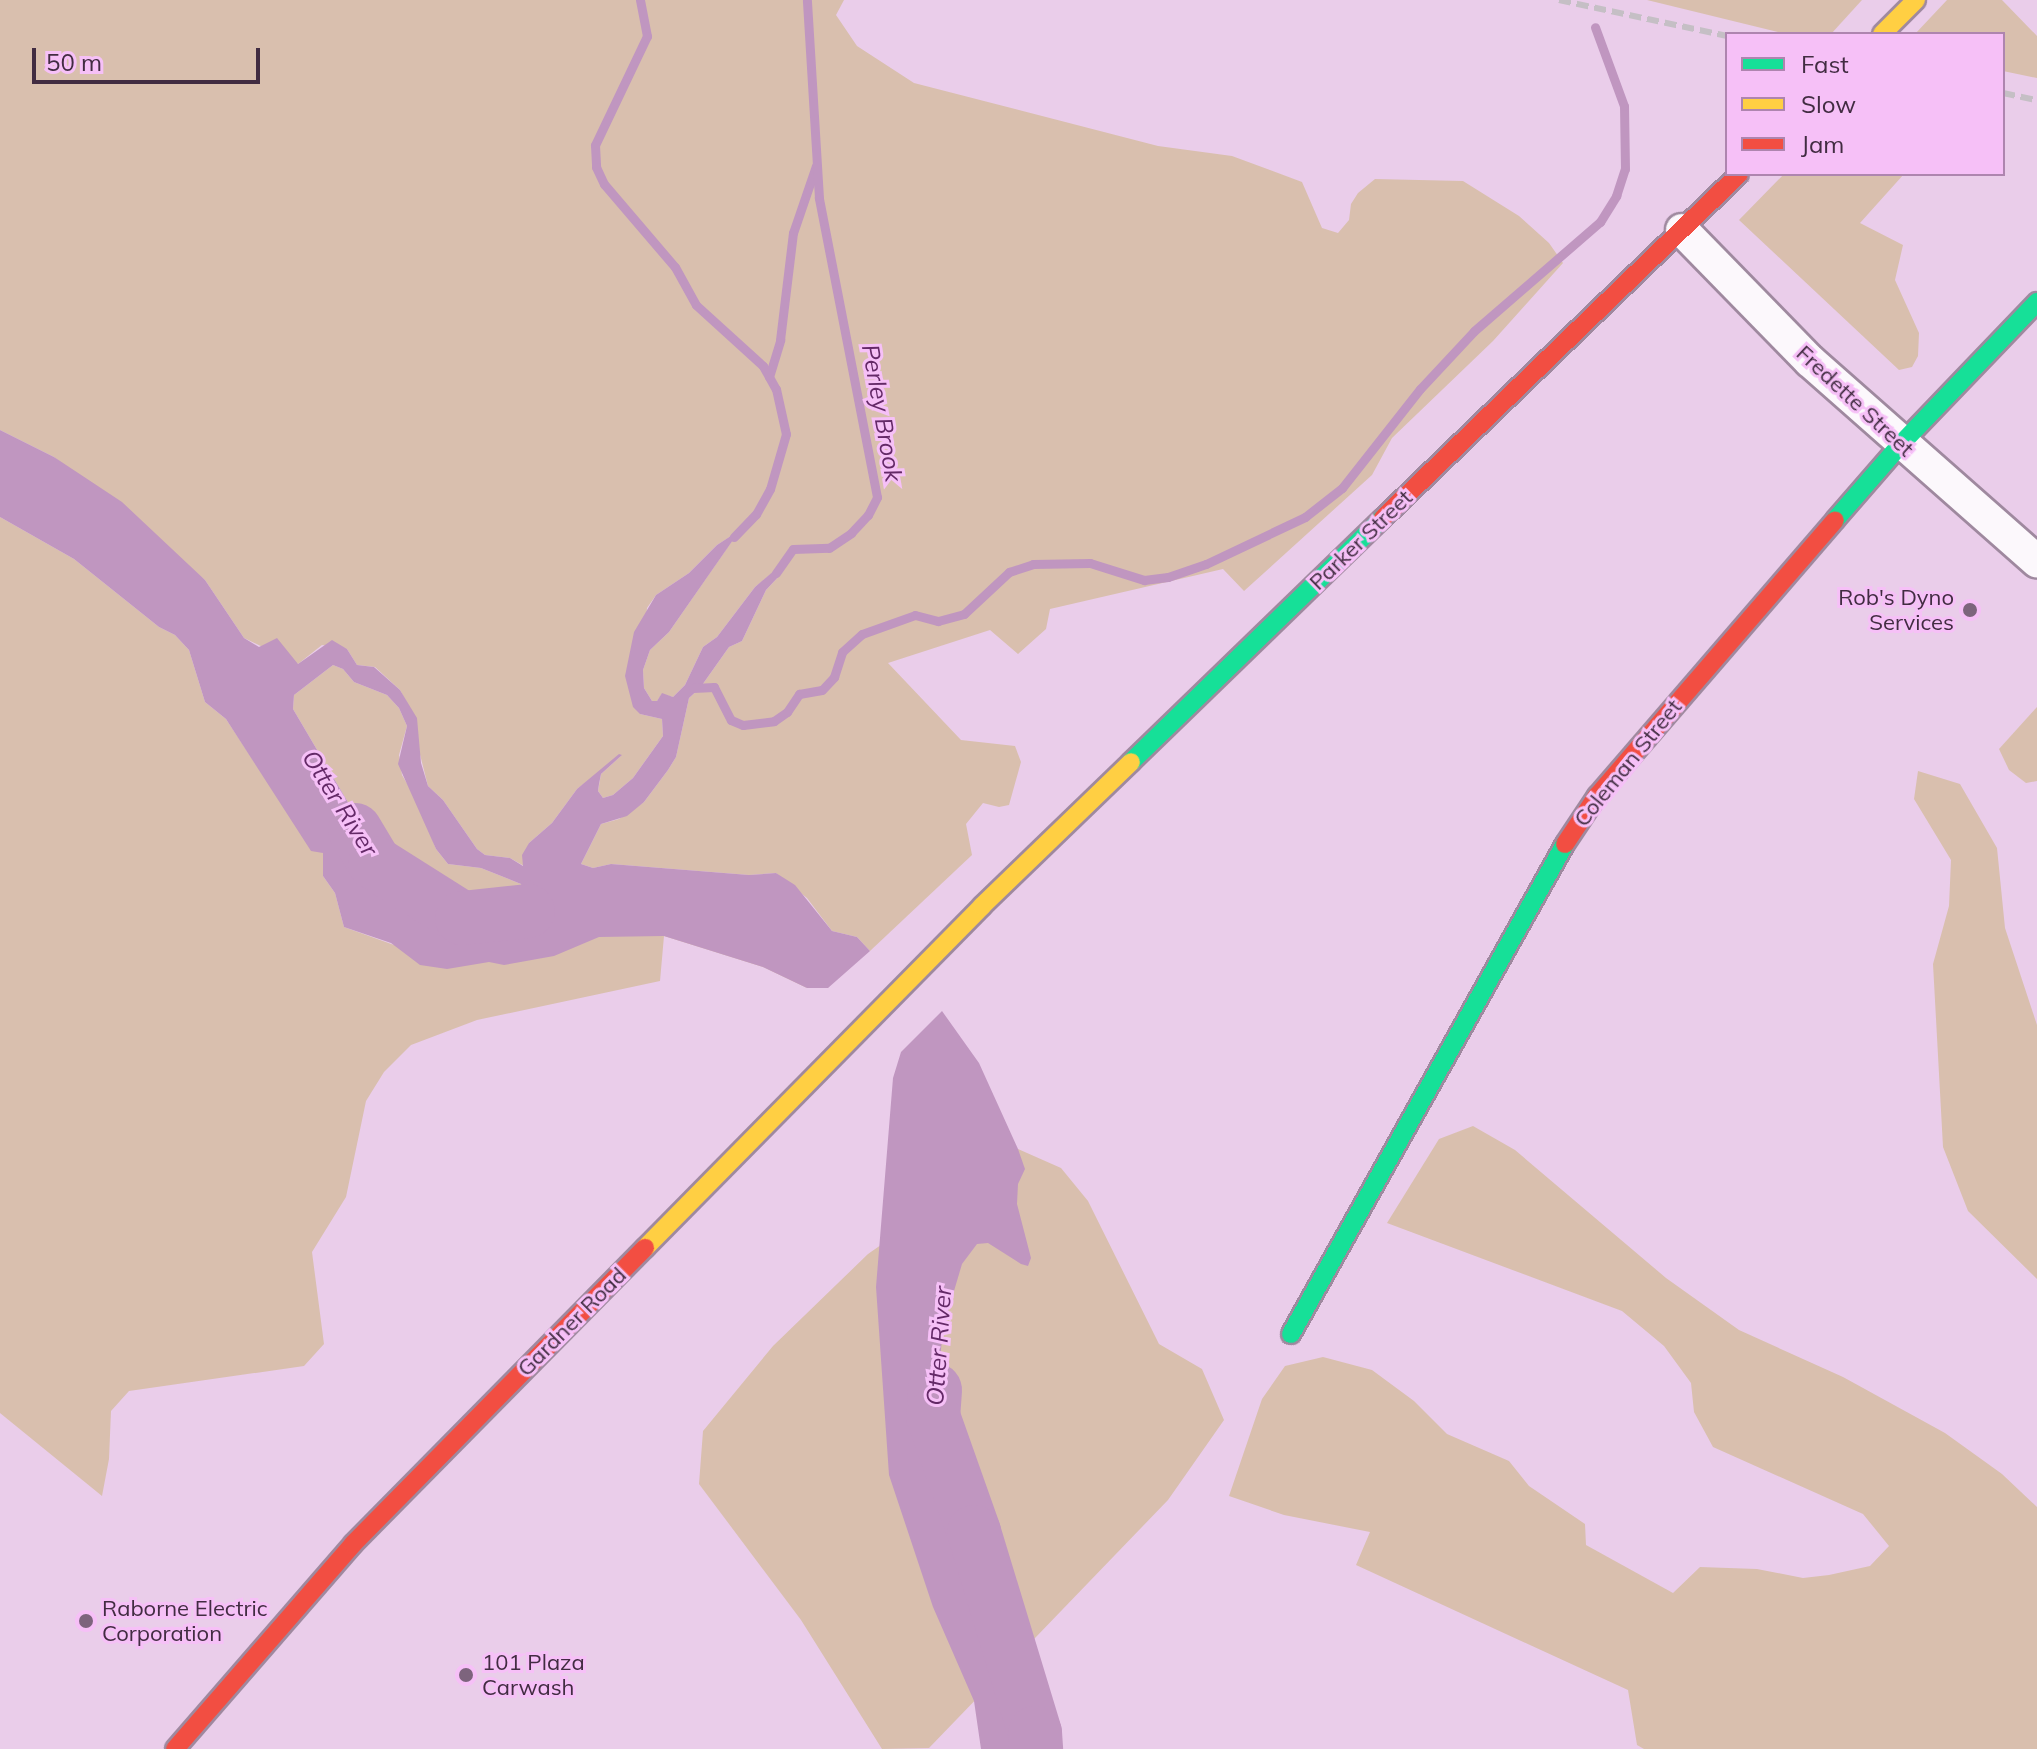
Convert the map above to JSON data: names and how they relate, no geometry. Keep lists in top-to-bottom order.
{
  "streets": {
    "main road": ["Parker Street", "Coleman Street", "Gardner Road"],
    "street": ["Fredette Street"]
  },
  "crossings": [
    ["Fredette Street", "Parker Street"],
    ["Fredette Street", "Coleman Street"],
    ["Parker Street", "Gardner Road"]
  ],
  "water": ["Perley Brook", "Otter River"],
  "places": ["Rob's Dyno Services", "Raborne Electric Corporation", "101 Plaza Carwash"],
  "legend": ["Fast", "Slow", "Jam"],
  "scale_bar": "50 m"
}
